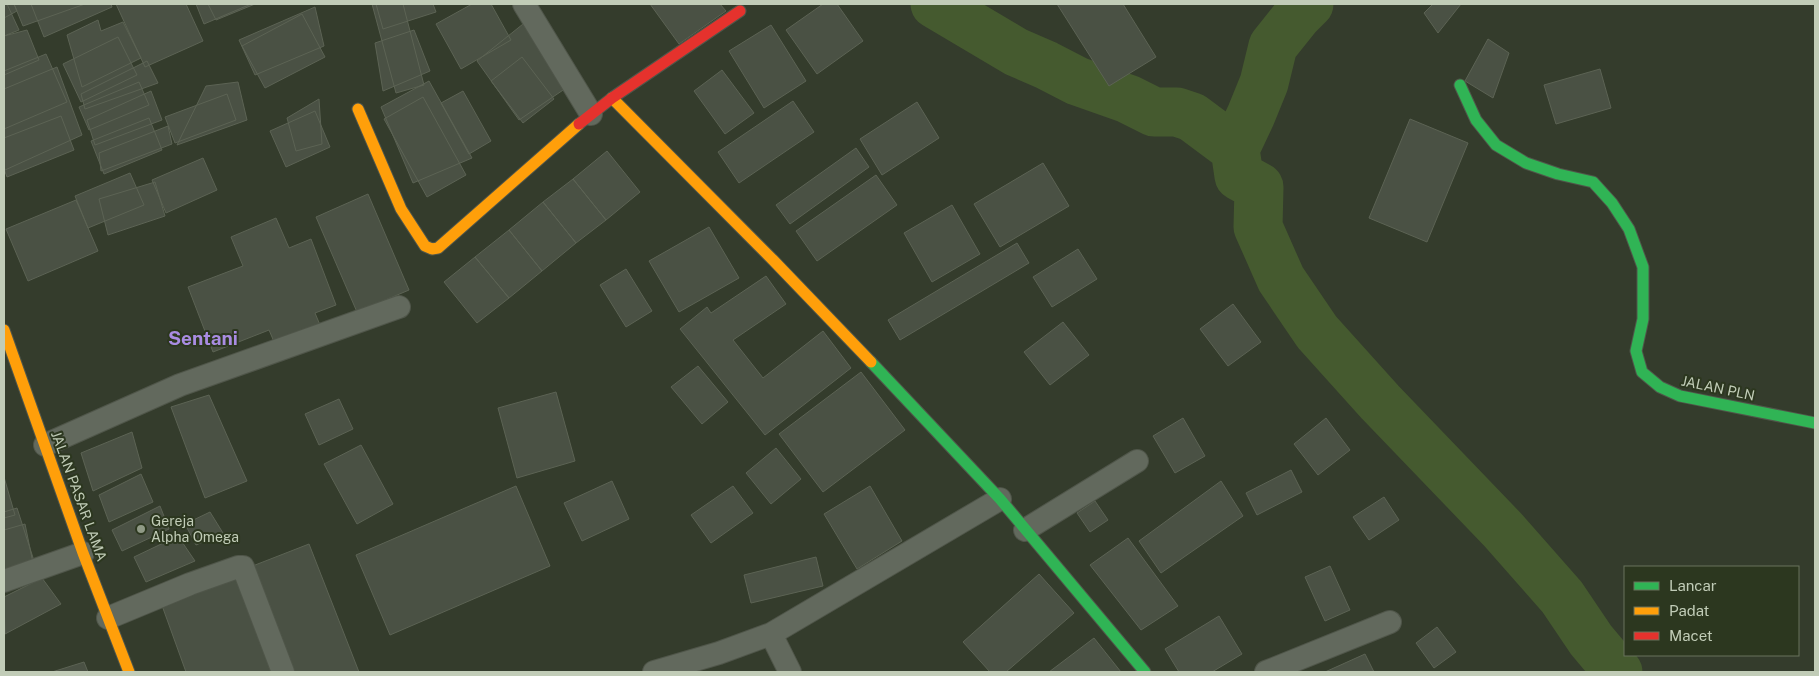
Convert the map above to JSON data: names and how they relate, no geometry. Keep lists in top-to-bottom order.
{
  "streets": {
    "street": ["JALAN PLN", "JALAN PASAR LAMA"]
  },
  "districts": ["Sentani"],
  "places": ["Gereja Alpha Omega"],
  "legend": ["Lancar", "Padat", "Macet"]
}
